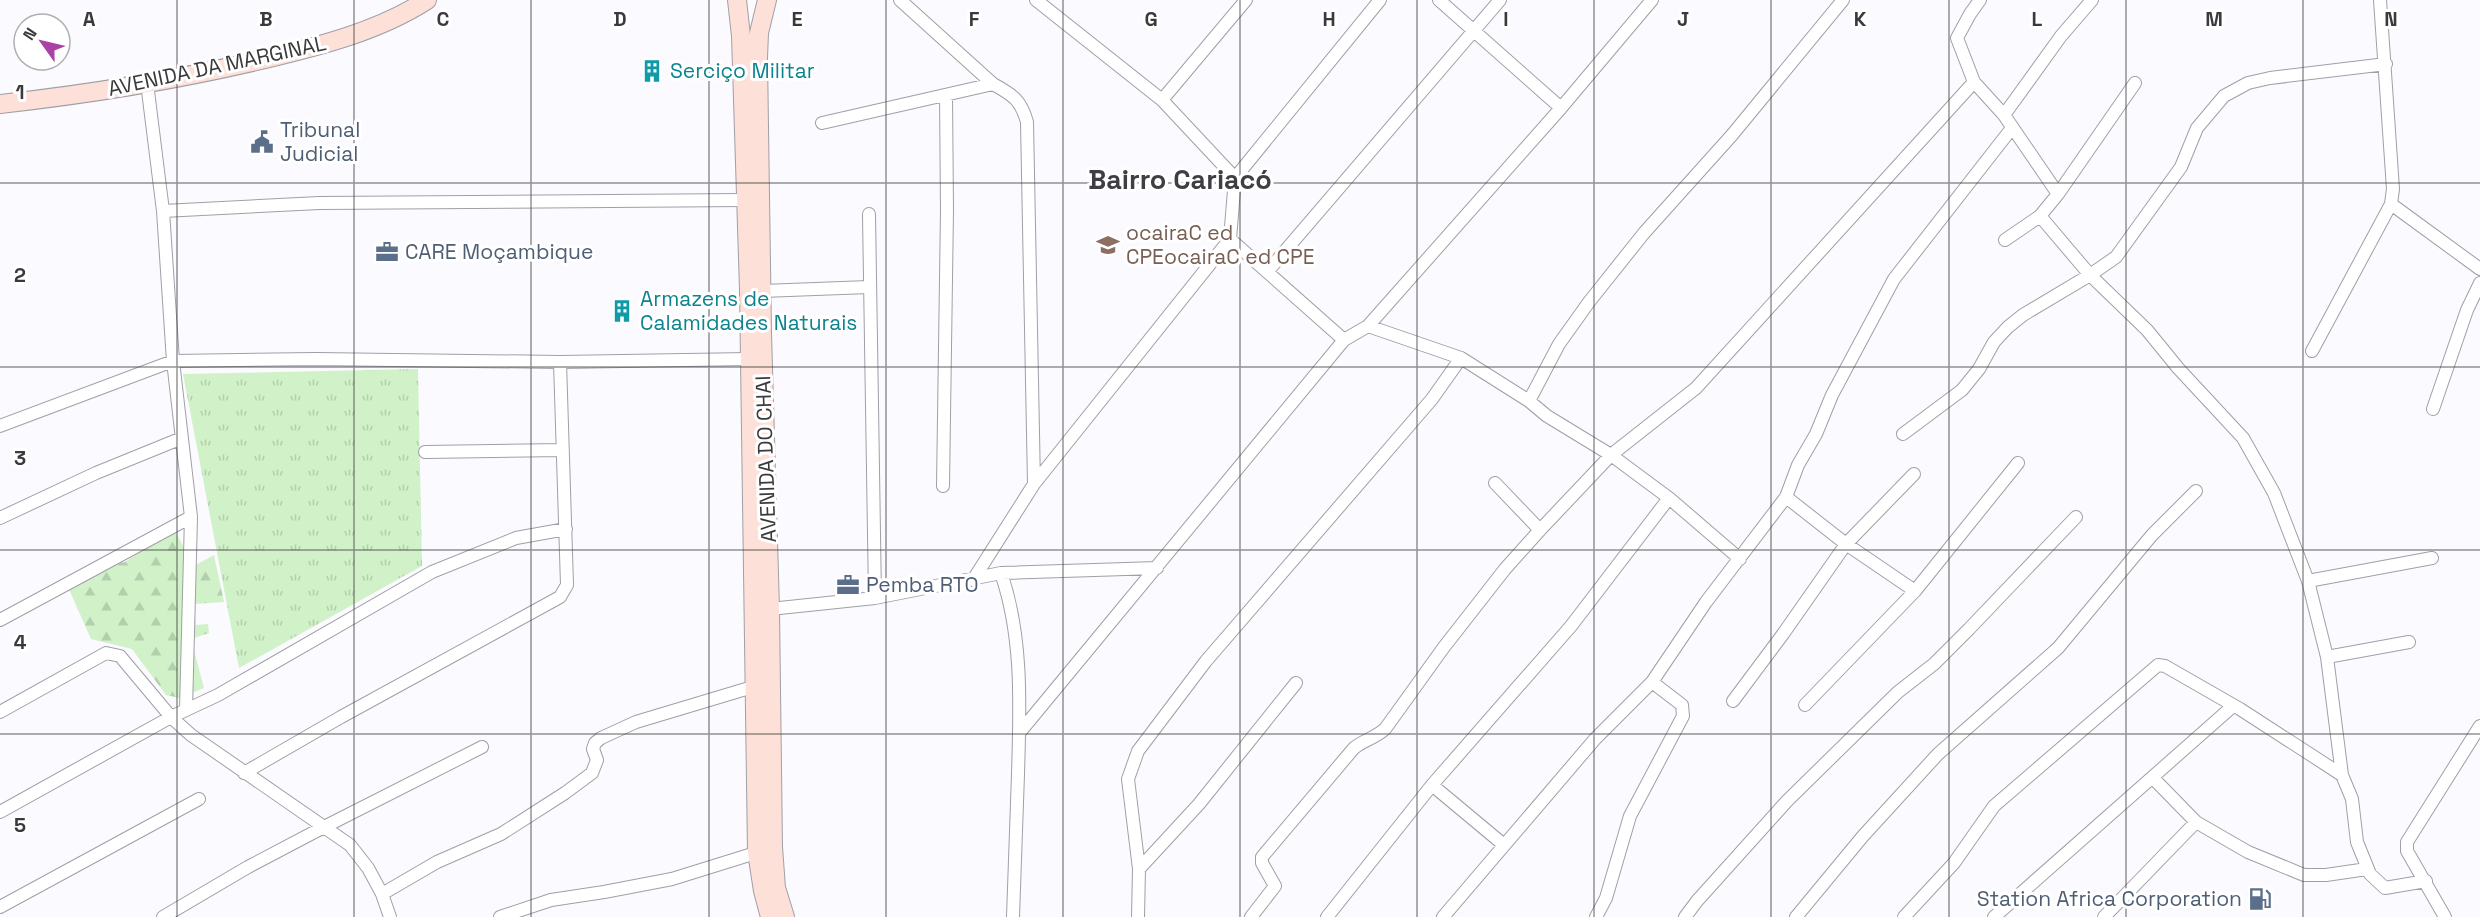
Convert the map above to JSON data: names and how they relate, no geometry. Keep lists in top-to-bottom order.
{
  "streets": {
    "main road": ["AVENIDA DA MARGINAL", "AVENIDA DO CHAI"]
  },
  "districts": ["Bairro Cariacó"],
  "places": {
    "building": ["Serciço Militar", "Armazens de Calamidades Naturais"],
    "public building": ["Tribunal Judicial"],
    "school or university": ["ocairaC ed CPEocairaC ed CPE"],
    "office": ["CARE Moçambique", "Pemba RTO"],
    "fuel station": ["Station Africa Corporation"]
  },
  "north": "top left",
  "grid": {
    "columns": [
      "A",
      "B",
      "C",
      "D",
      "E",
      "F",
      "G",
      "H",
      "I",
      "J",
      "K",
      "L",
      "M",
      "N"
    ],
    "rows": [
      "1",
      "2",
      "3",
      "4",
      "5"
    ]
  }
}
